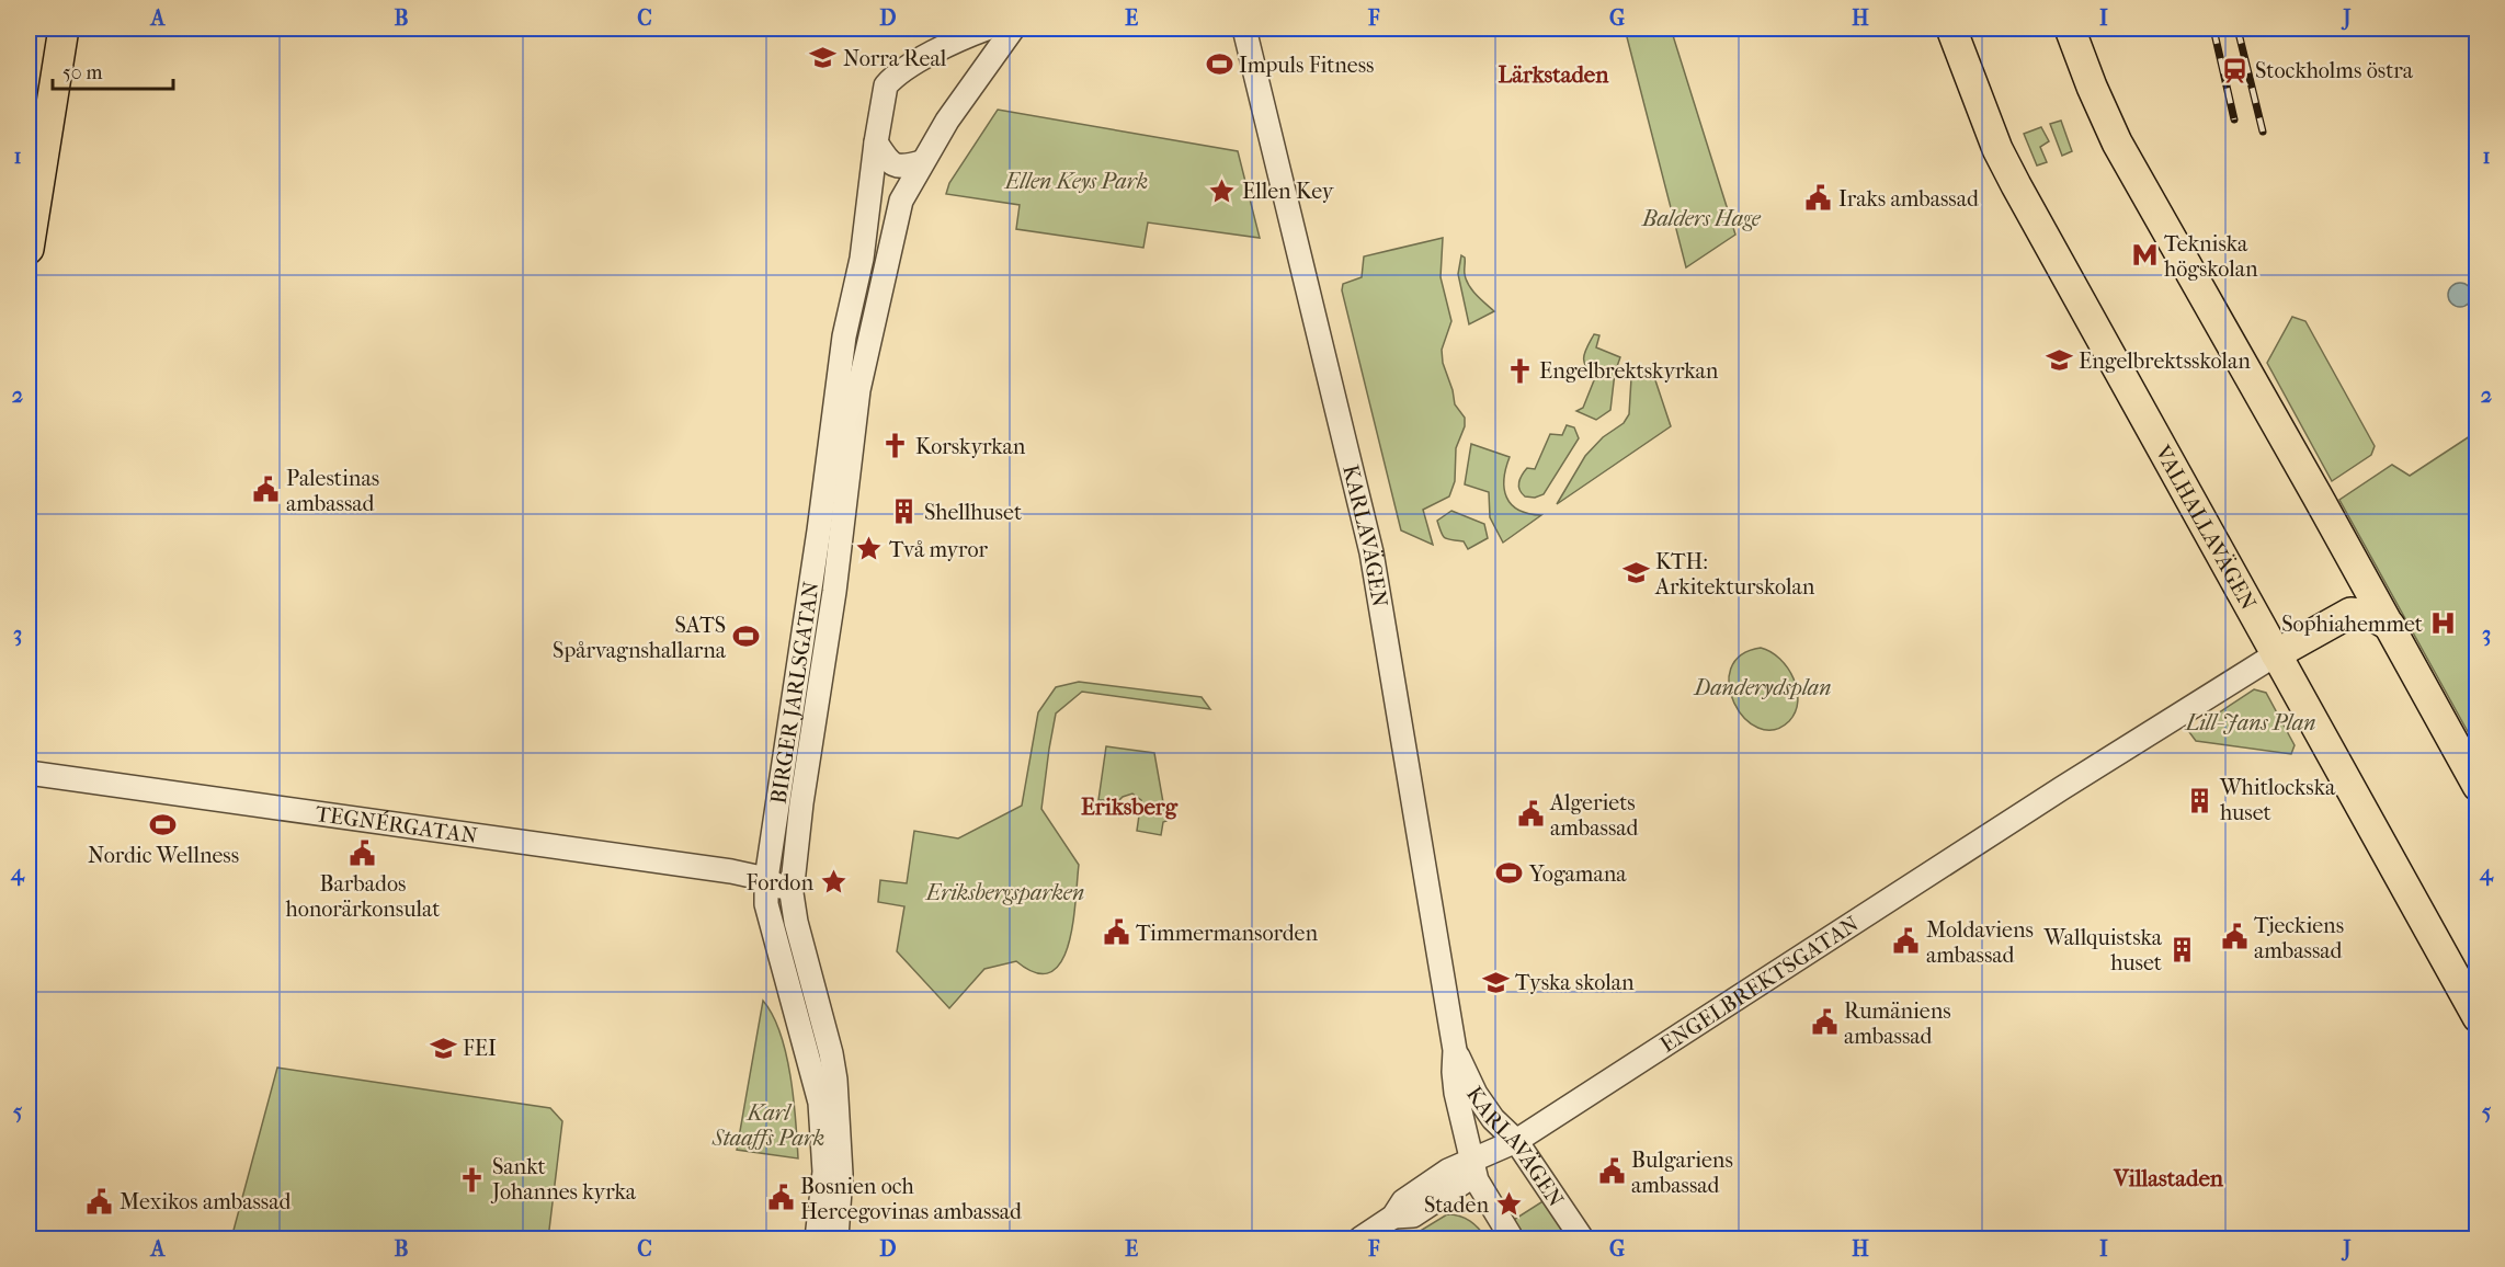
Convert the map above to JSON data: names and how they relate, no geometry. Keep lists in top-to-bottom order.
{
  "streets": {
    "main road": ["VALHALLAVÄGEN"],
    "street": [
      "KARLAVÄGEN",
      "BIRGER JARLSGATAN",
      "TEGNÉRGATAN",
      "ENGELBREKTSGATAN"
    ]
  },
  "crossings": [
    ["VALHALLAVÄGEN", "ENGELBREKTSGATAN"],
    ["KARLAVÄGEN", "ENGELBREKTSGATAN"],
    ["BIRGER JARLSGATAN", "TEGNÉRGATAN"]
  ],
  "districts": ["Lärkstaden", "Eriksberg", "Villastaden"],
  "parks": [
    "Ellen Keys Park",
    "Balders Hage",
    "Danderydsplan",
    "Lill-Jans Plan",
    "Eriksbergsparken",
    "Karl Staaffs Park"
  ],
  "places": {
    "school or university": [
      "Norra Real",
      "Engelbrektsskolan",
      "KTH: Arkitekturskolan",
      "Tyska skolan",
      "FEI"
    ],
    "sports": [
      "Impuls Fitness",
      "SATS Spårvagnshallarna",
      "Nordic Wellness",
      "Yogamana"
    ],
    "station": ["Stockholms östra"],
    "place": [
      "Ellen Key",
      "Två myror",
      "Fordon",
      "Staden"
    ],
    "public building": [
      "Iraks ambassad",
      "Palestinas ambassad",
      "Algeriets ambassad",
      "Barbados honorärkonsulat",
      "Timmermansorden",
      "Tjeckiens ambassad",
      "Moldaviens ambassad",
      "Rumäniens ambassad",
      "Bulgariens ambassad",
      "Bosnien och Hercegovinas ambassad",
      "Mexikos ambassad"
    ],
    "metro station": ["Tekniska högskolan"],
    "church": ["Engelbrektskyrkan", "Korskyrkan", "Sankt Johannes kyrka"],
    "building": ["Shellhuset", "Whitlockska huset", "Wallquistska huset"],
    "hospital": ["Sophiahemmet"]
  },
  "scale_bar": "50 m",
  "grid": {
    "columns": [
      "A",
      "B",
      "C",
      "D",
      "E",
      "F",
      "G",
      "H",
      "I",
      "J"
    ],
    "rows": [
      "1",
      "2",
      "3",
      "4",
      "5"
    ]
  }
}
